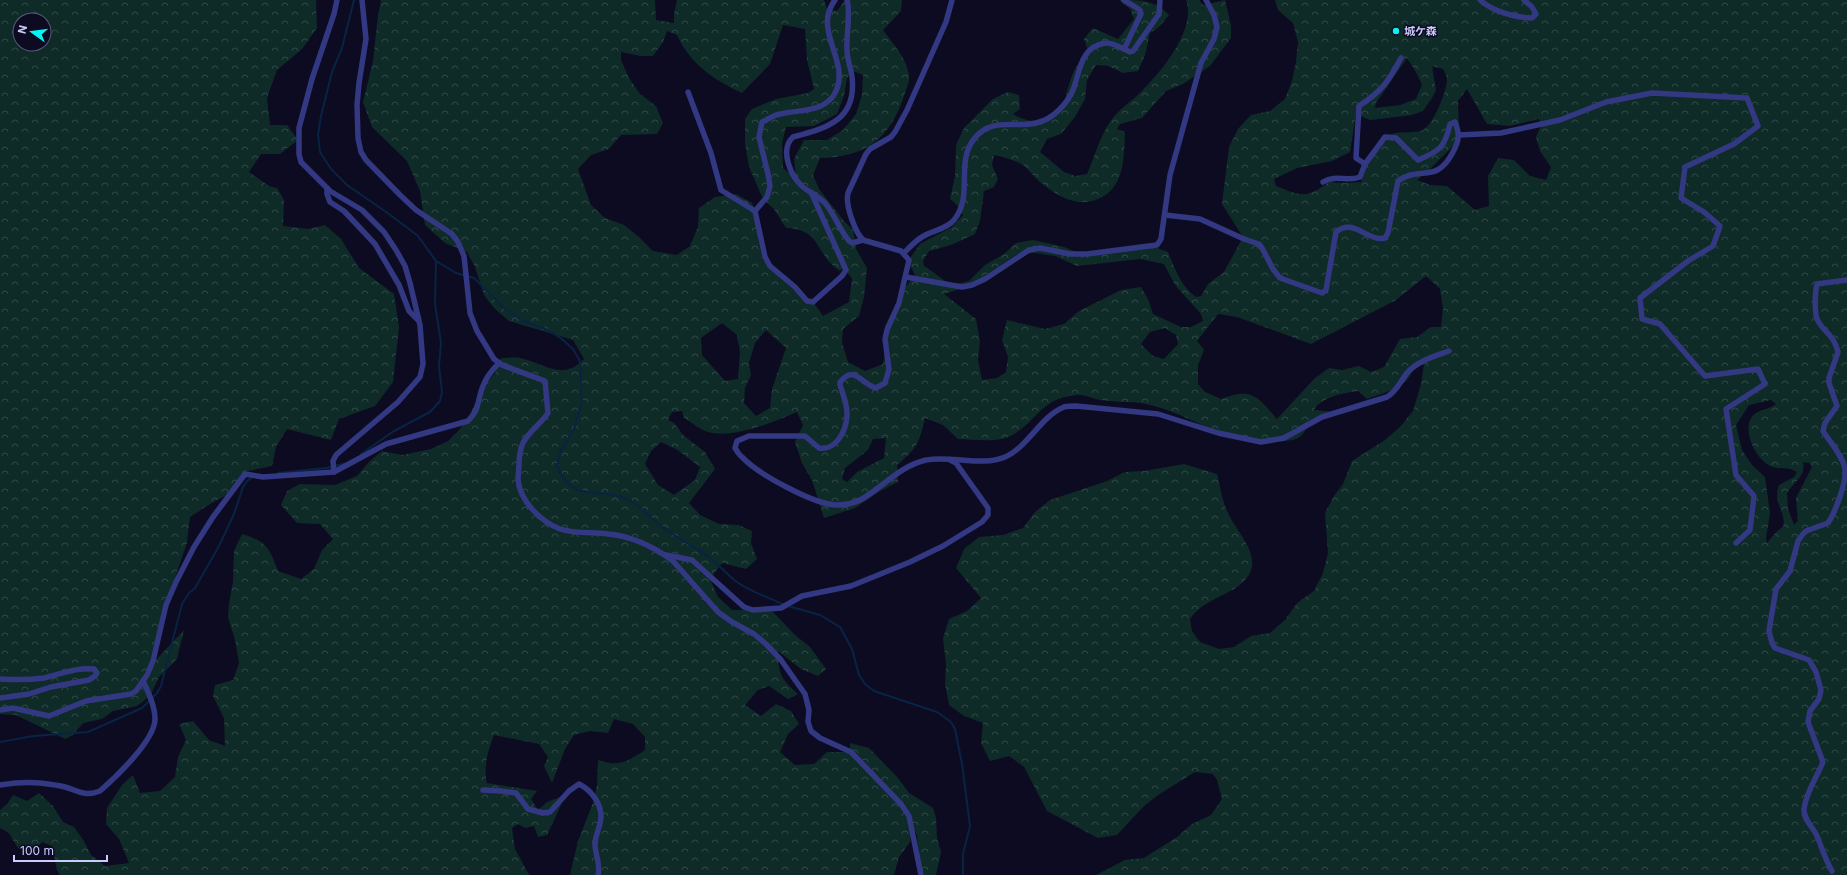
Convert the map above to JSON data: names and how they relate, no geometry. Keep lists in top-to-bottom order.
{
  "places": ["城ケ森"],
  "scale_bar": "100 m",
  "north": "left"
}
